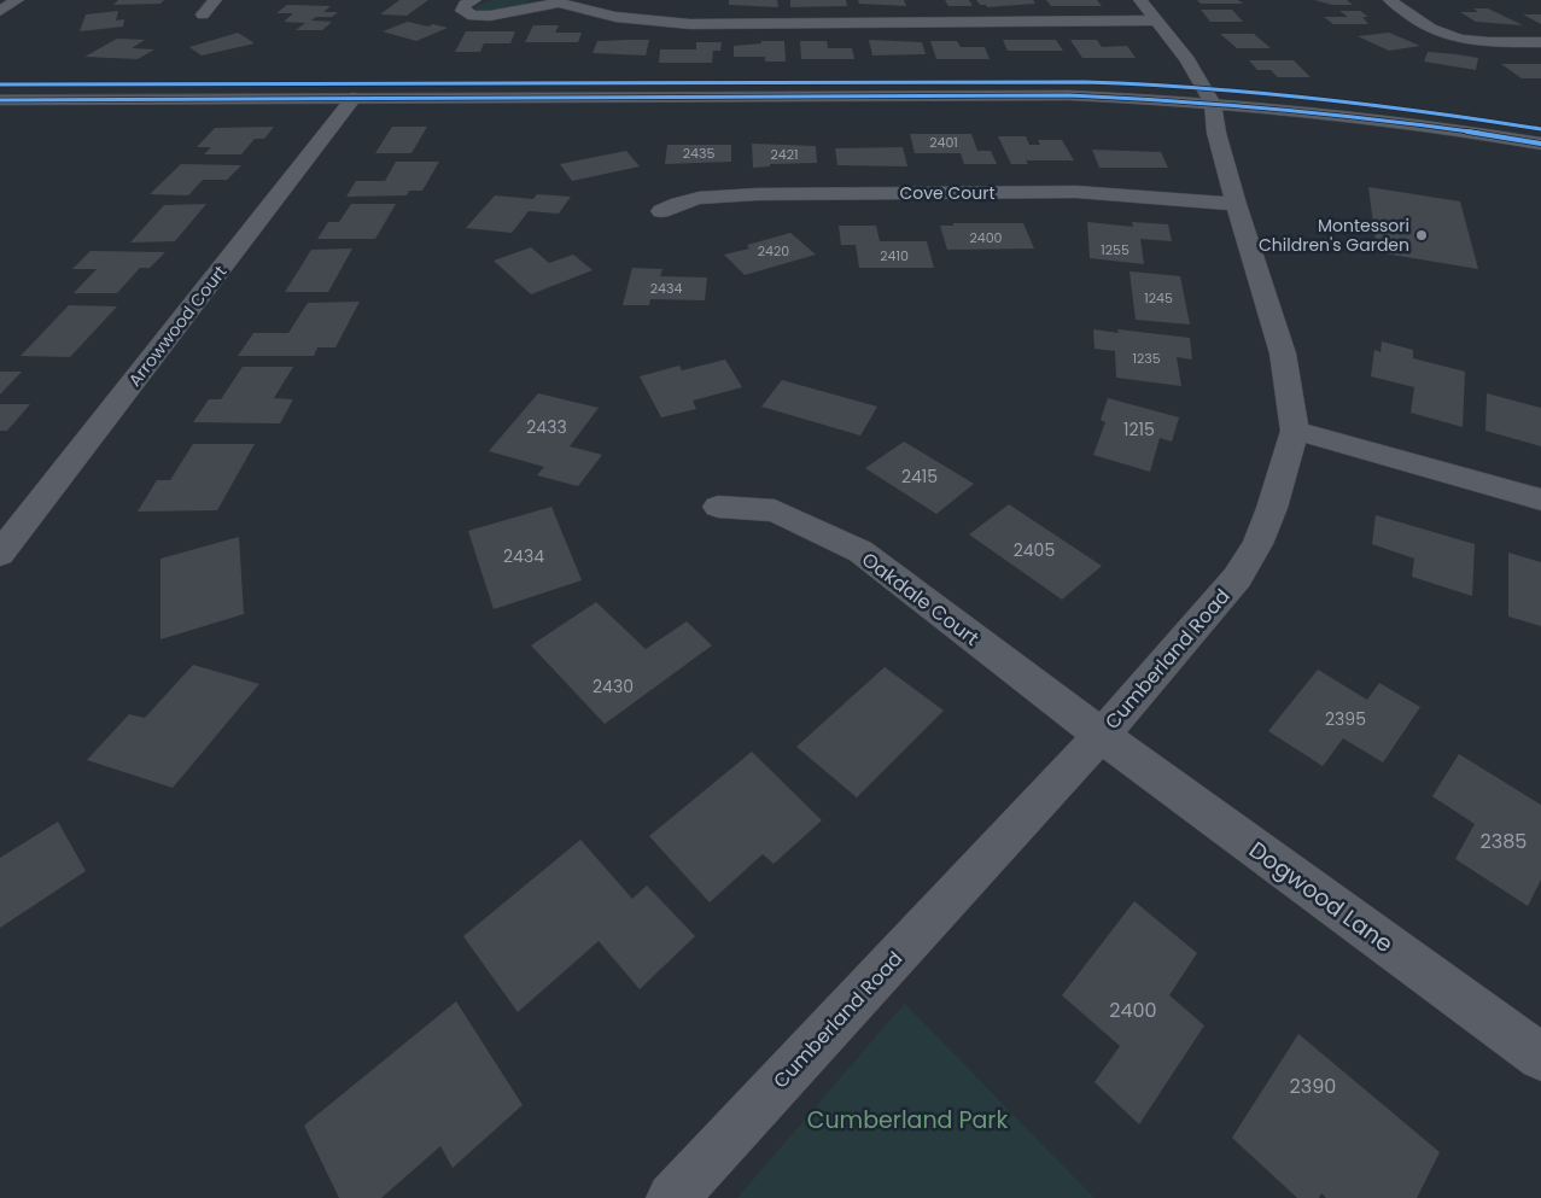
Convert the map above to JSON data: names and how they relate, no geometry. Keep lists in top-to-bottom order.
{
  "streets": {
    "street": [
      "Cove Court",
      "Arrowwood Court",
      "Oakdale Court",
      "Cumberland Road",
      "Dogwood Lane"
    ]
  },
  "crossings": [
    ["Cove Court", "Cumberland Road"],
    ["Oakdale Court", "Cumberland Road"],
    ["Oakdale Court", "Dogwood Lane"],
    ["Cumberland Road", "Dogwood Lane"]
  ],
  "parks": ["Cumberland Park"],
  "places": ["Montessori Children's Garden"],
  "house_numbers": [
    "2401",
    "2435",
    "2421",
    "2400",
    "1255",
    "2420",
    "2410",
    "2434",
    "1245",
    "1235",
    "2433",
    "1215",
    "2415",
    "2405",
    "2434",
    "2430",
    "2395",
    "2385",
    "2400",
    "2390"
  ]
}
